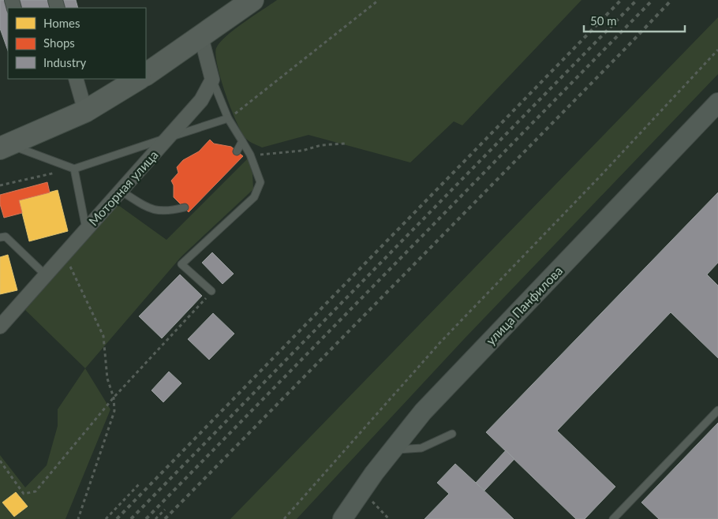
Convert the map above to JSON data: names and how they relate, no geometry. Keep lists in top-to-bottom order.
{
  "streets": {
    "main road": ["улица Панфилова"],
    "street": ["Моторная улица"]
  },
  "legend": ["Homes", "Shops", "Industry"],
  "scale_bar": "50 m"
}
